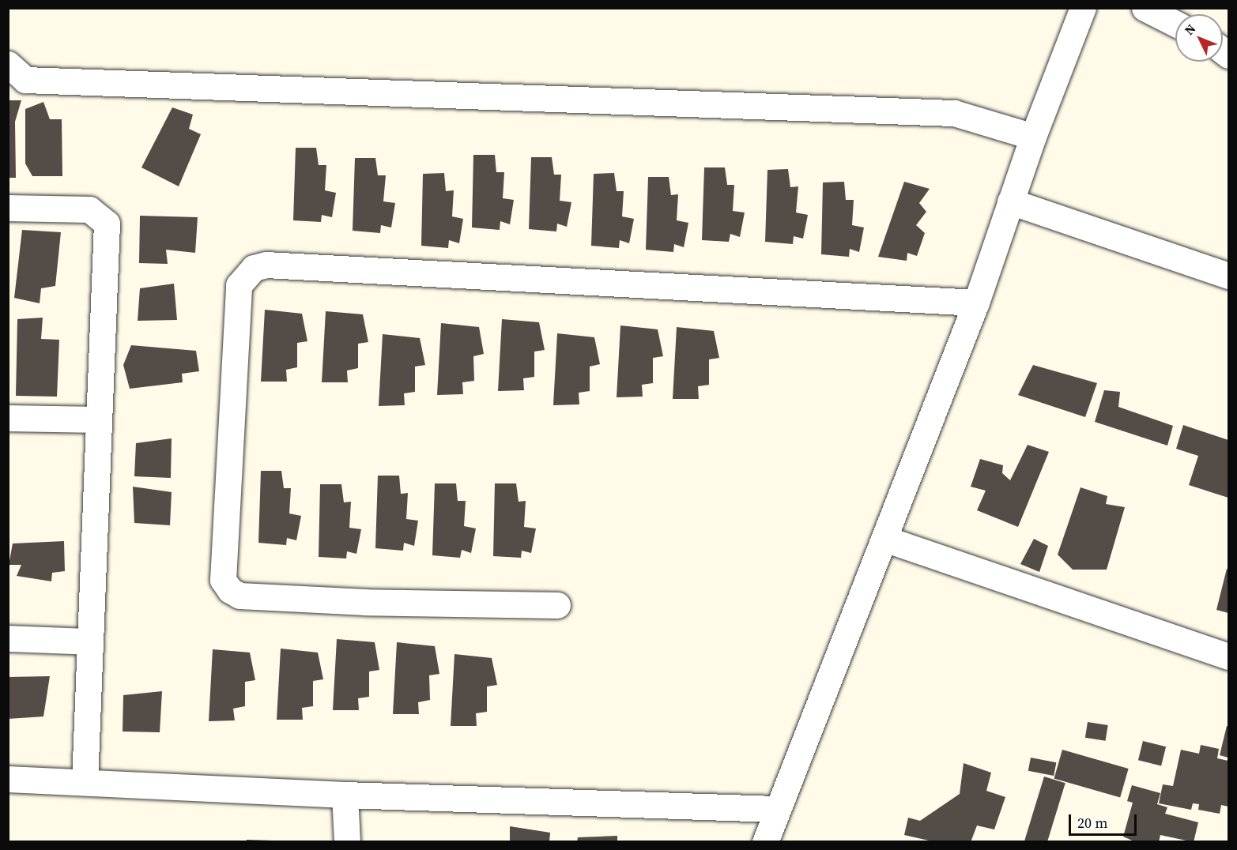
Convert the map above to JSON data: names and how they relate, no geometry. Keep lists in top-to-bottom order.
{
  "scale_bar": "20 m",
  "north": "top left"
}
